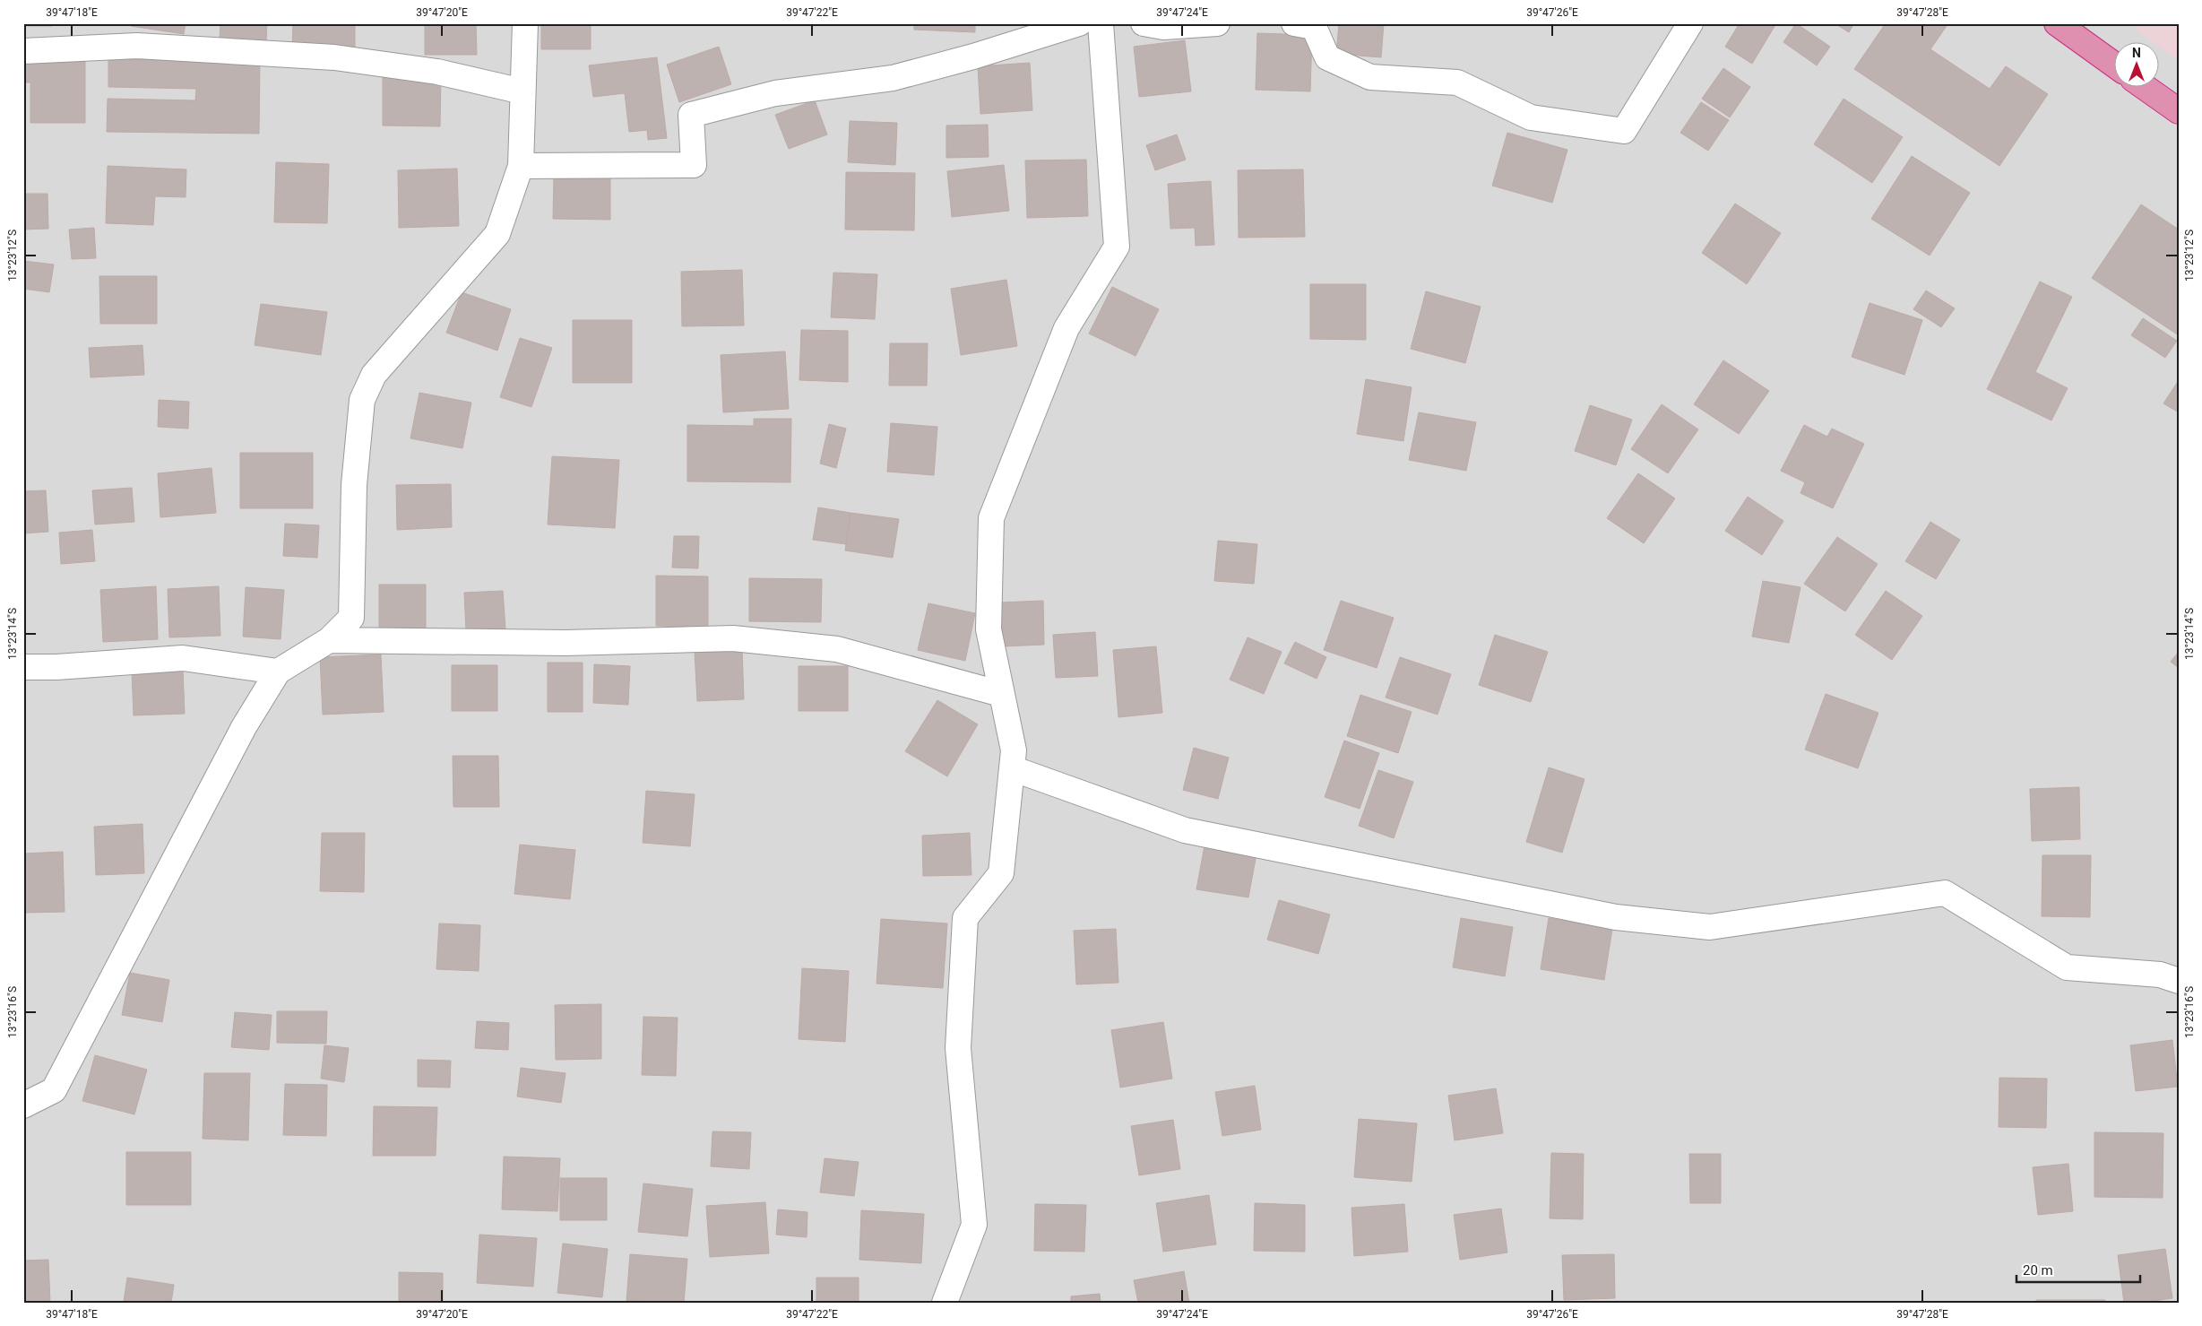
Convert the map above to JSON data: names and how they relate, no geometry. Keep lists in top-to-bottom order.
{
  "scale_bar": "20 m",
  "north": "top",
  "coordinates": [
    "39°47'18\"E",
    "39°47'20\"E",
    "39°47'22\"E",
    "39°47'24\"E",
    "39°47'26\"E",
    "39°47'28\"E",
    "13°23'12\"S",
    "13°23'14\"S",
    "13°23'16\"S"
  ]
}
